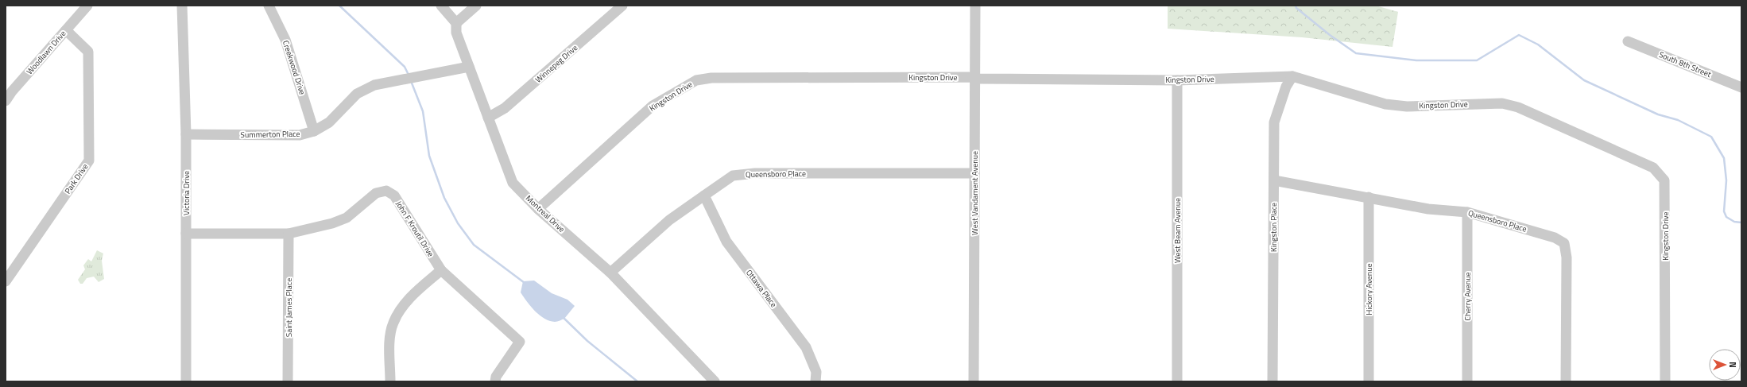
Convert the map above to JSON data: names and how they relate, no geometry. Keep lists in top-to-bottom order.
{
  "streets": {
    "street": [
      "Woodlawn Drive",
      "Winnepeg Drive",
      "South 8th Street",
      "Creekwood Drive",
      "Kingston Drive",
      "Summerton Place",
      "Queensboro Place",
      "Park Drive",
      "Victoria Drive",
      "West Vandament Avenue",
      "Montreal Drive",
      "Kingston Place",
      "John F Kroutil Drive",
      "West Beam Avenue",
      "Ottawa Place",
      "Hickory Avenue",
      "Cherry Avenue",
      "Saint James Place"
    ]
  },
  "crossings": [
    ["Woodlawn Drive", "Park Drive"],
    ["Winnepeg Drive", "Montreal Drive"],
    ["Creekwood Drive", "Summerton Place"],
    ["Kingston Drive", "West Vandament Avenue"],
    ["Kingston Drive", "Montreal Drive"],
    ["Kingston Drive", "Kingston Place"],
    ["Kingston Drive", "West Beam Avenue"],
    ["Summerton Place", "Victoria Drive"],
    ["Summerton Place", "Montreal Drive"],
    ["Queensboro Place", "West Vandament Avenue"],
    ["Queensboro Place", "Montreal Drive"],
    ["Queensboro Place", "Kingston Place"],
    ["Queensboro Place", "Ottawa Place"],
    ["Queensboro Place", "Hickory Avenue"],
    ["Queensboro Place", "Cherry Avenue"],
    ["Victoria Drive", "John F Kroutil Drive"],
    ["John F Kroutil Drive", "Saint James Place"]
  ],
  "north": "right"
}
